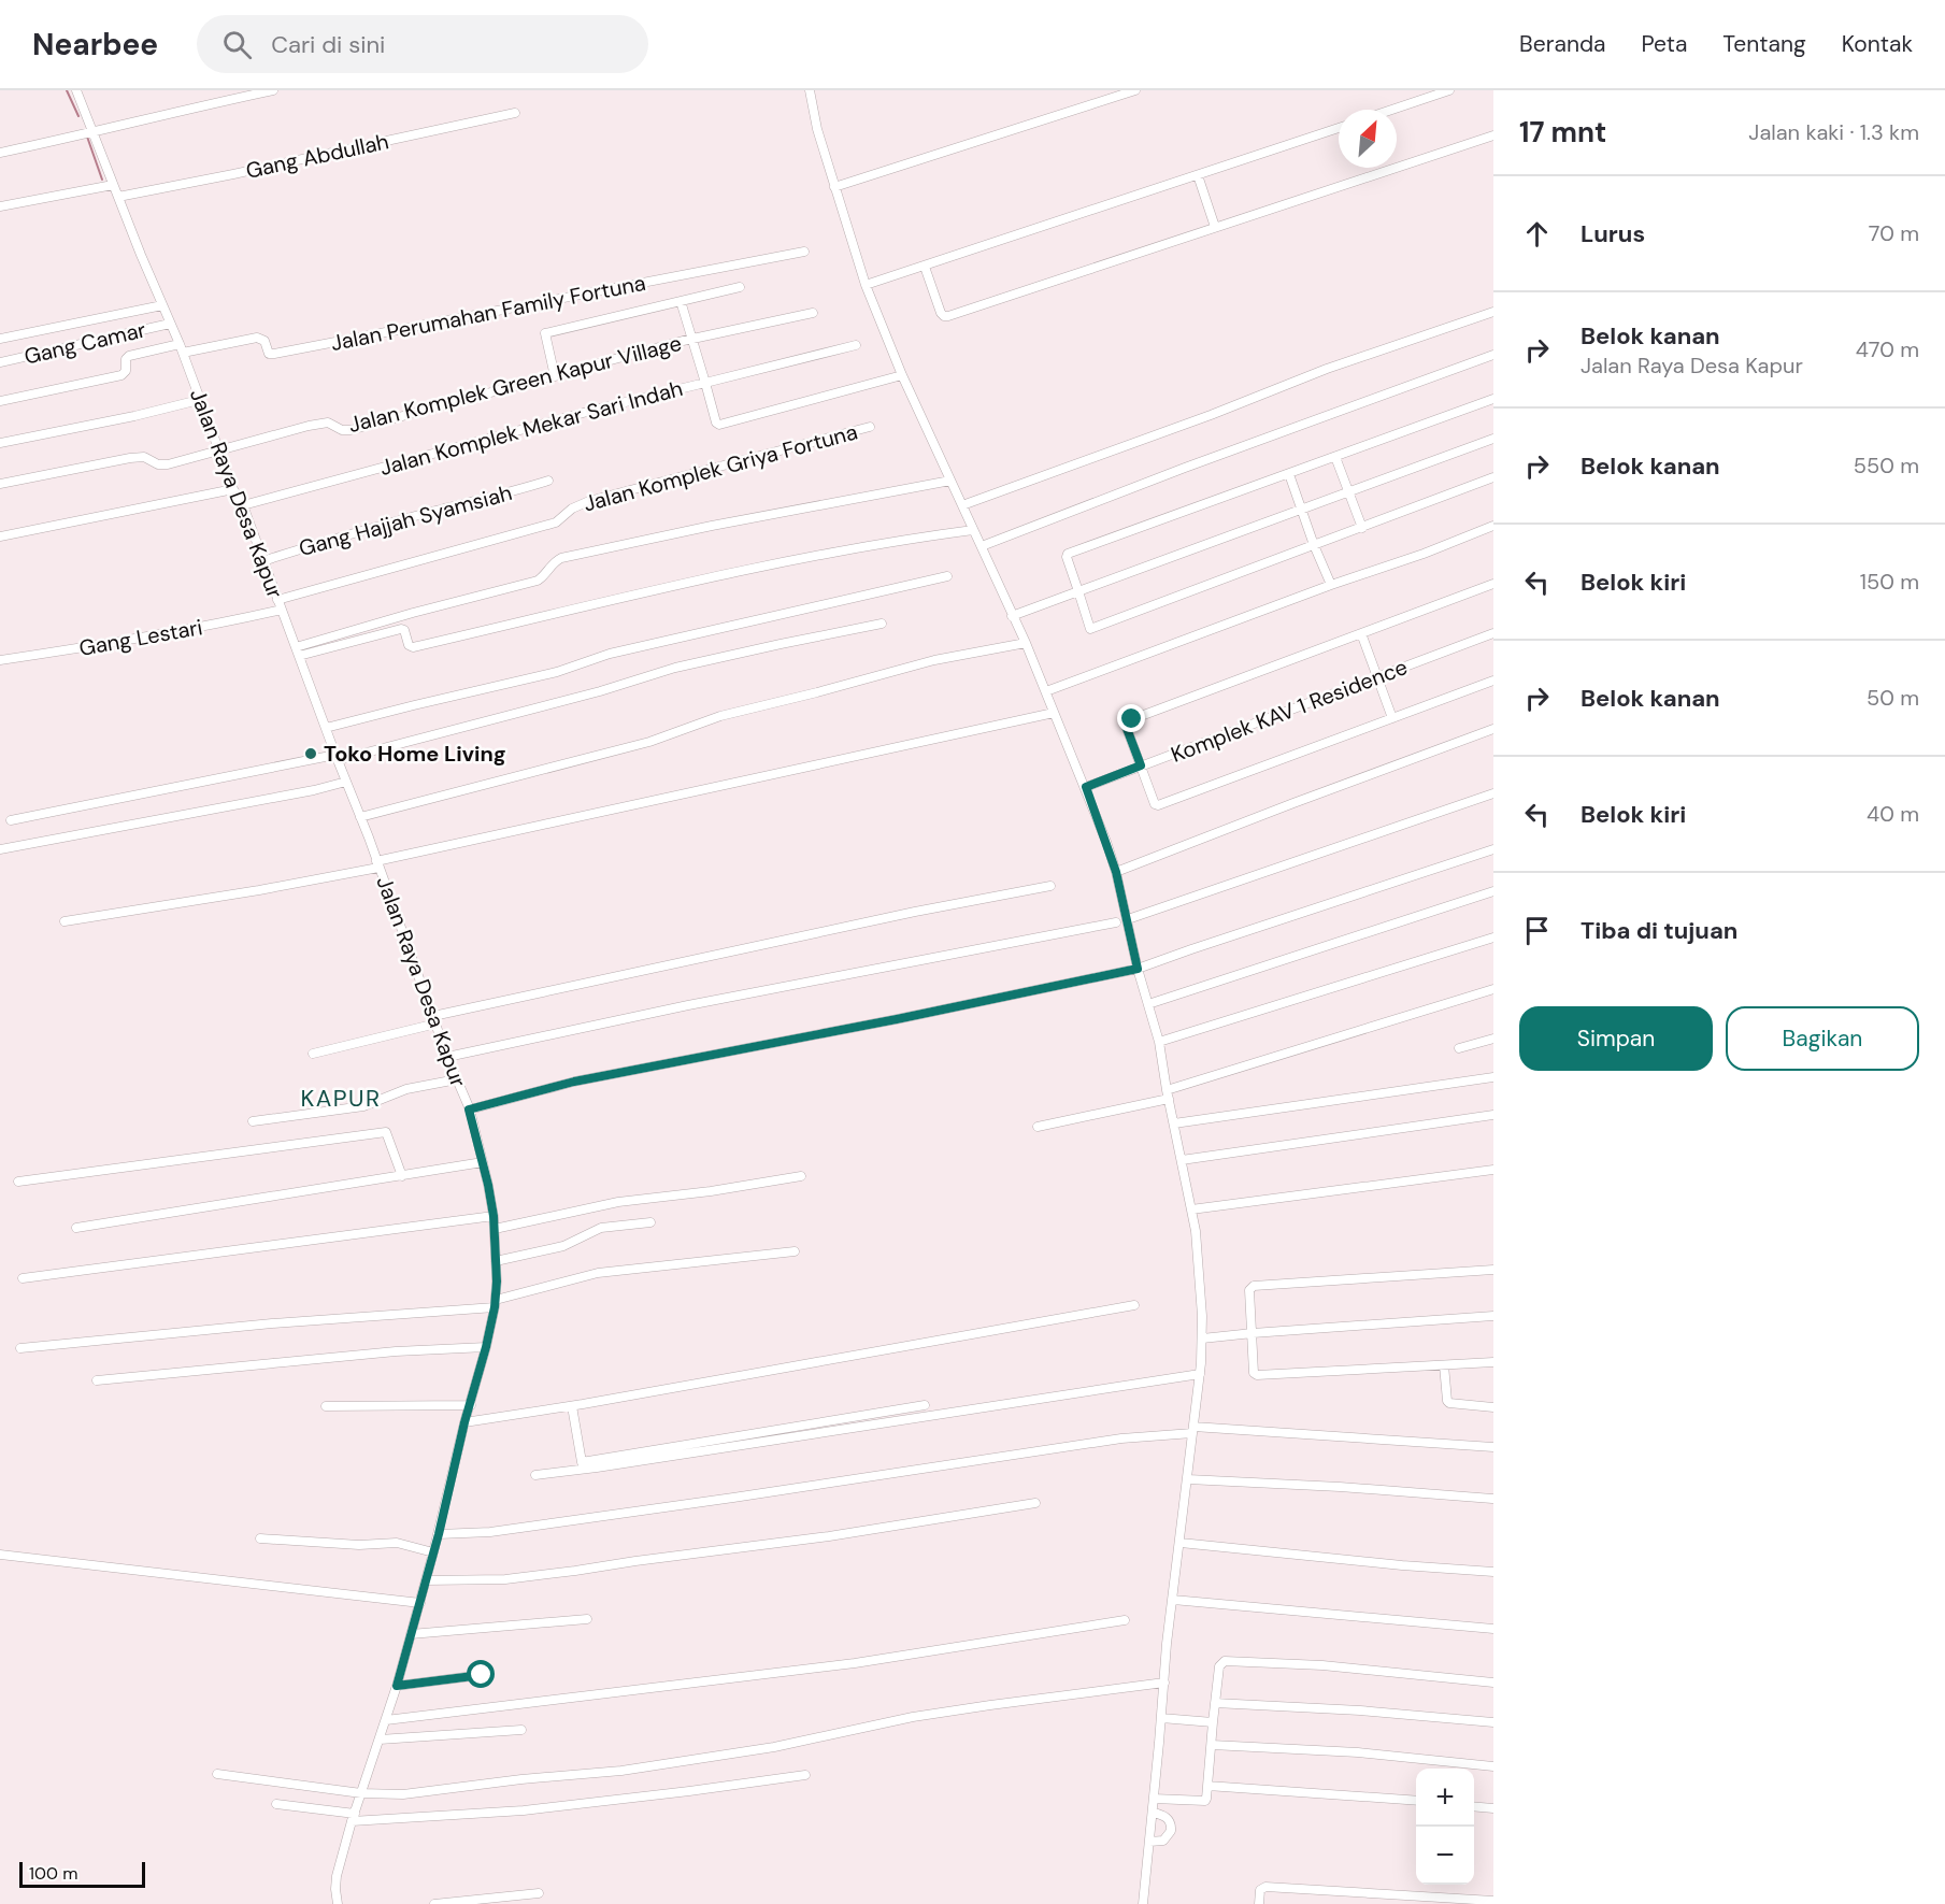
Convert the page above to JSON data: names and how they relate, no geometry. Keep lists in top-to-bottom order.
{
  "streets": {
    "street": [
      "Gang Abdullah",
      "Jalan Perumahan Family Fortuna",
      "Gang Camar",
      "Jalan Komplek Green Kapur Village",
      "Jalan Komplek Mekar Sari Indah",
      "Jalan Komplek Griya Fortuna",
      "Jalan Raya Desa Kapur",
      "Gang Hajjah Syamsiah",
      "Gang Lestari",
      "Komplek KAV 1 Residence"
    ]
  },
  "crossings": [
    ["Gang Abdullah", "Jalan Raya Desa Kapur"],
    ["Jalan Perumahan Family Fortuna", "Jalan Raya Desa Kapur"],
    ["Gang Camar", "Jalan Raya Desa Kapur"],
    ["Jalan Komplek Green Kapur Village", "Jalan Raya Desa Kapur"],
    ["Jalan Komplek Mekar Sari Indah", "Jalan Raya Desa Kapur"],
    ["Jalan Komplek Griya Fortuna", "Jalan Raya Desa Kapur"],
    ["Jalan Raya Desa Kapur", "Gang Hajjah Syamsiah"],
    ["Jalan Raya Desa Kapur", "Gang Lestari"]
  ],
  "districts": ["KAPUR"],
  "places": ["Toko Home Living"],
  "scale_bar": "100 m",
  "north": "top right",
  "page": {
    "header": "Nearbee",
    "search": "Cari di sini",
    "nav": [
      "Beranda",
      "Peta",
      "Tentang",
      "Kontak"
    ],
    "heading": ["17 mnt", "Jalan kaki · 1.3 km"],
    "list": [
      ["Lurus", "70 m"],
      ["Belok kanan", "Jalan Raya Desa Kapur", "470 m"],
      ["Belok kanan", "550 m"],
      ["Belok kiri", "150 m"],
      ["Belok kanan", "50 m"],
      ["Belok kiri", "40 m"],
      "Tiba di tujuan"
    ],
    "buttons": ["Simpan", "Bagikan"],
    "map_buttons": ["+", "−"],
    "scale": "100 m"
  }
}
